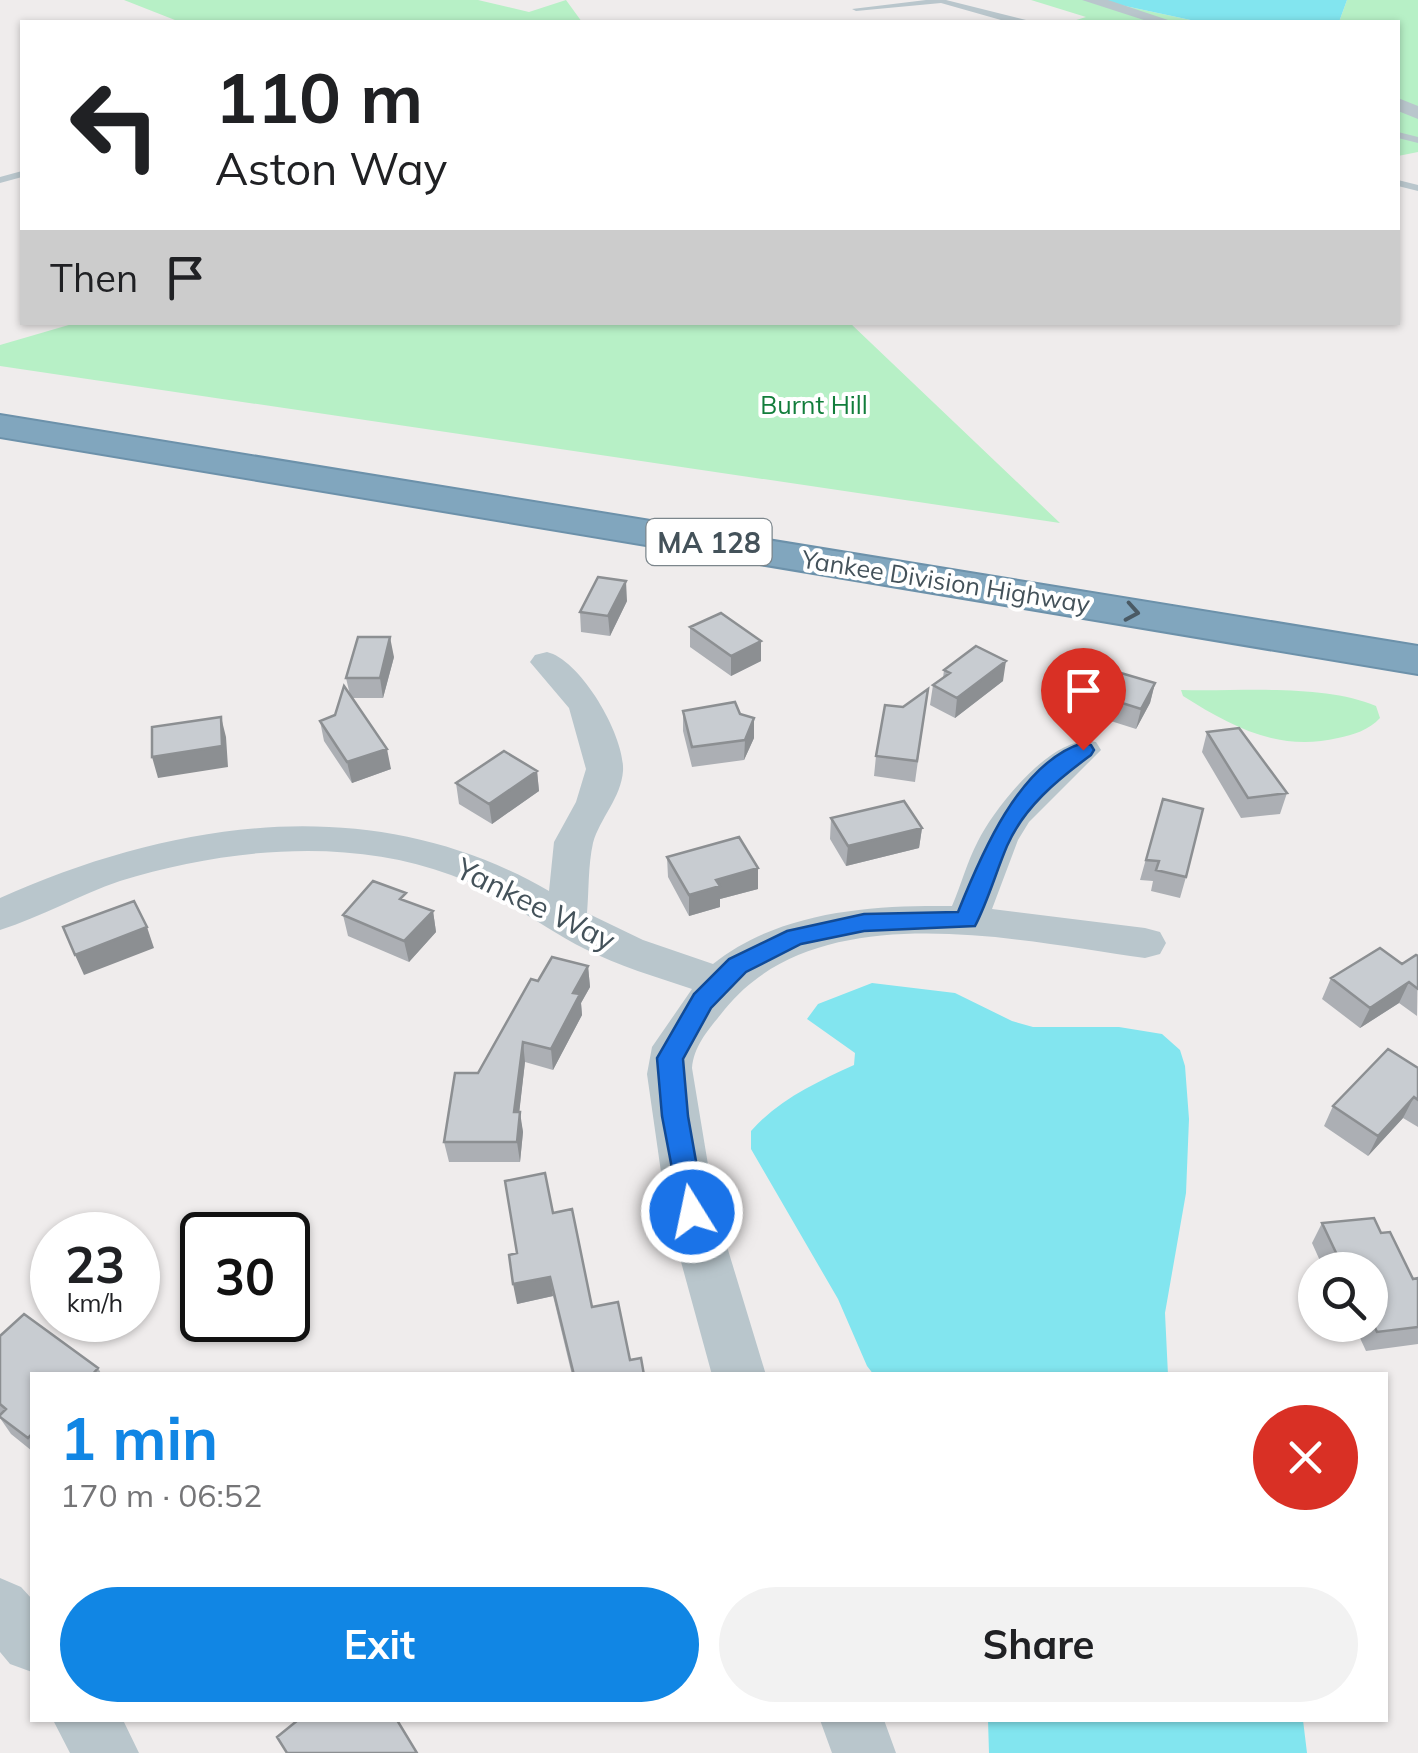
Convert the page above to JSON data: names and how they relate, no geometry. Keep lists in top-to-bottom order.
{
  "streets": {
    "highway": ["MA 128", "Yankee Division Highway"],
    "street": ["Yankee Way"]
  },
  "parks": ["Burnt Hill"],
  "page": {
    "turn": ["110 m", "Aston Way"],
    "then": "Then",
    "speed": "23 km/h",
    "limit": "30",
    "heading": ["1 min", "170 m · 06:52"],
    "buttons": ["Exit", "Share"]
  }
}
